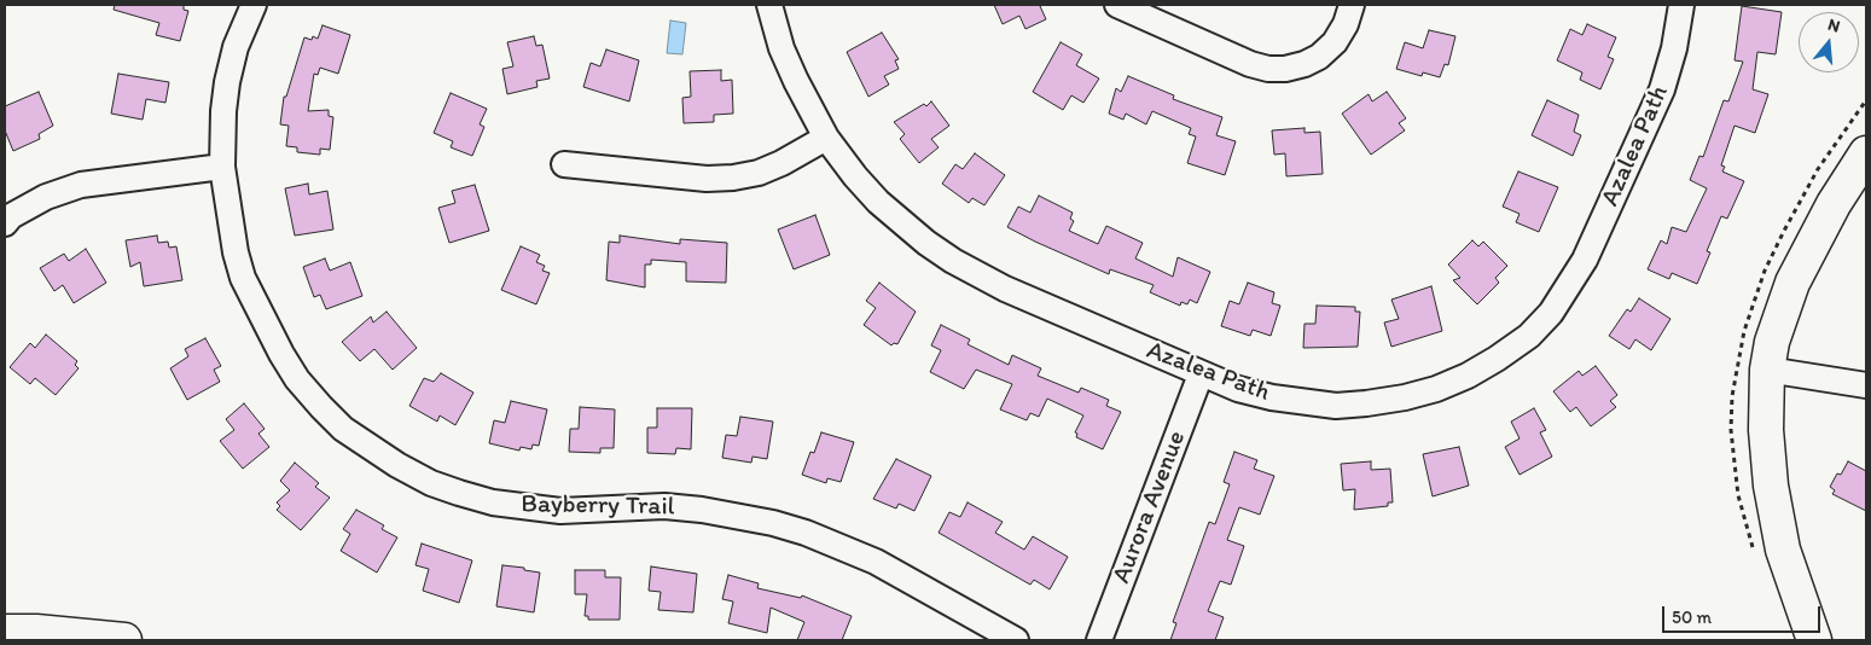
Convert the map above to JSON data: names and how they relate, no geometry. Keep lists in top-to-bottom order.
{
  "streets": {
    "street": ["Azalea Path", "Bayberry Trail", "Aurora Avenue"]
  },
  "crossings": [
    ["Azalea Path", "Aurora Avenue"]
  ],
  "scale_bar": "50 m",
  "north": "top"
}
